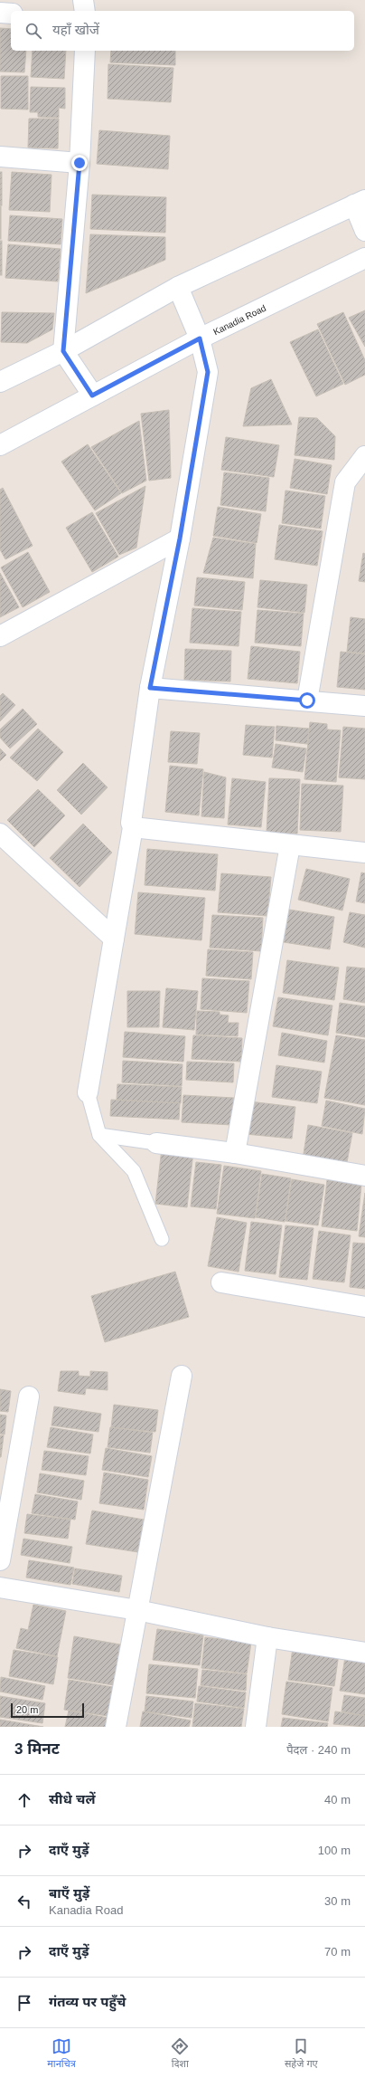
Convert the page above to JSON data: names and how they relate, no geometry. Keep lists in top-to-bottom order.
{
  "streets": {
    "street": ["Kanadia Road"]
  },
  "scale_bar": "20 m",
  "page": {
    "search": "यहाँ खोजें",
    "scale": "20 m",
    "heading": ["3 मिनट", "पैदल · 240 m"],
    "list": [
      ["सीधे चलें", "40 m"],
      ["दाएँ मुड़ें", "100 m"],
      ["बाएँ मुड़ें", "Kanadia Road", "30 m"],
      ["दाएँ मुड़ें", "70 m"],
      "गंतव्य पर पहुँचे"
    ],
    "nav": ["मानचित्र", "दिशा", "सहेजे गए"]
  }
}
